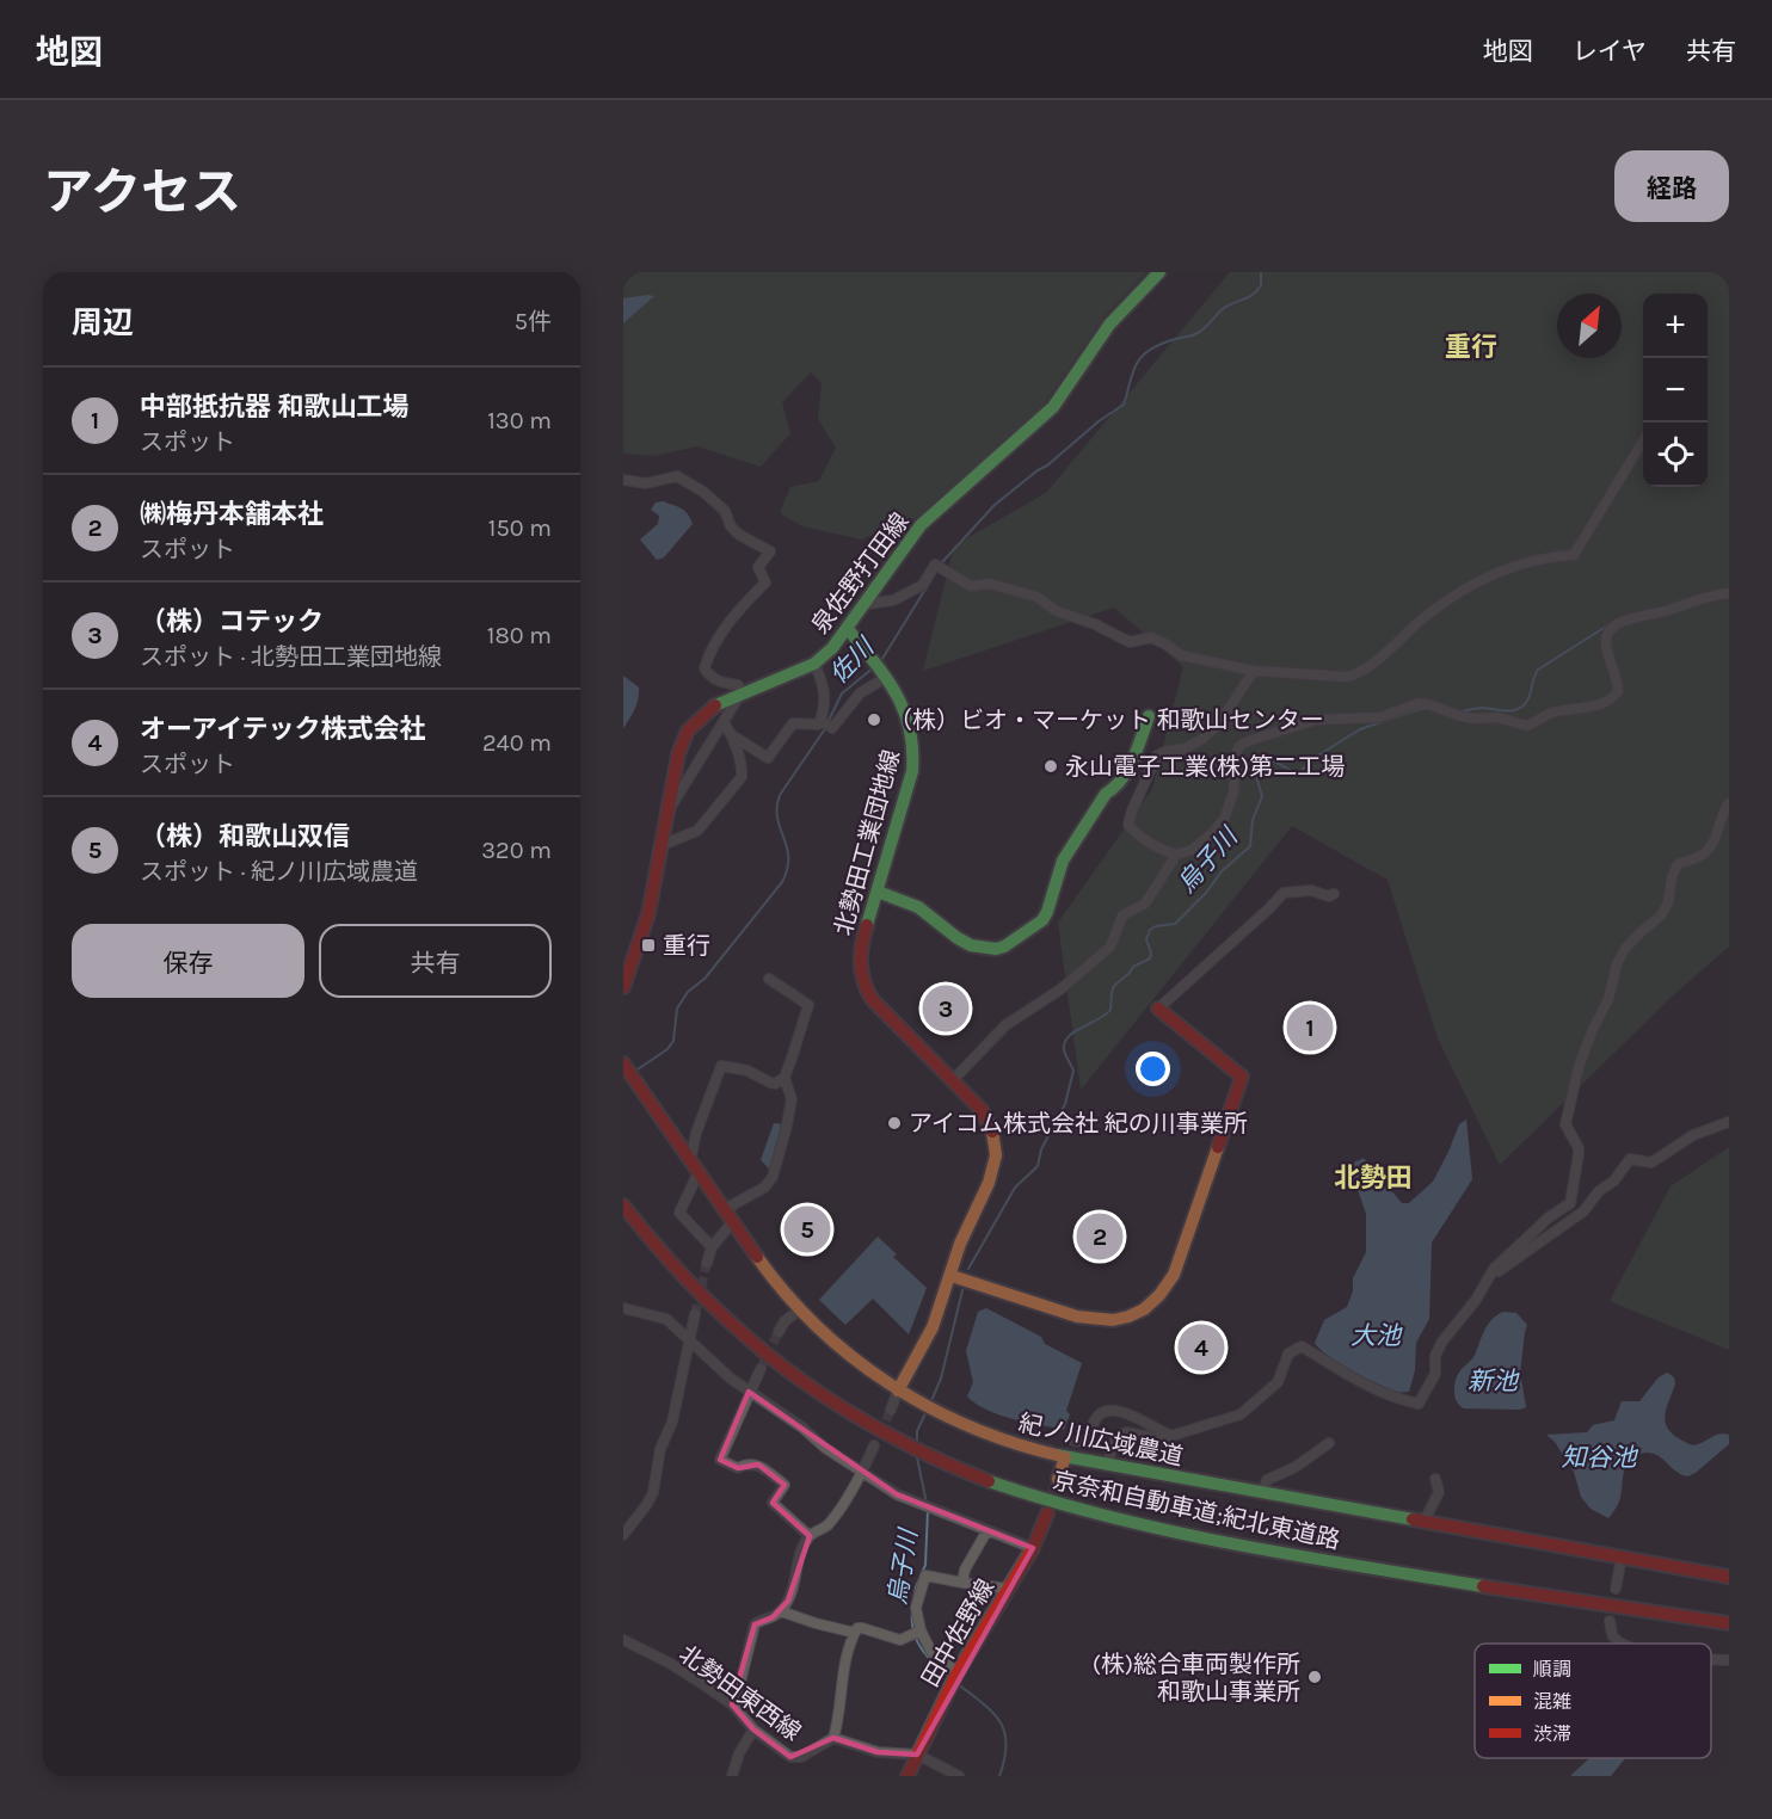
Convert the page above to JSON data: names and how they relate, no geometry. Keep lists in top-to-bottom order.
{
  "streets": {
    "main road": [
      "泉佐野打田線",
      "北勢田工業団地線",
      "紀ノ川広域農道",
      "京奈和自動車道;紀北東道路",
      "田中佐野線"
    ],
    "street": ["北勢田東西線"]
  },
  "crossings": [
    ["泉佐野打田線", "北勢田工業団地線"],
    ["北勢田工業団地線", "紀ノ川広域農道"],
    ["田中佐野線", "北勢田東西線"]
  ],
  "districts": ["重行", "北勢田"],
  "water": [
    "佐川",
    "烏子川",
    "大池",
    "新池",
    "知谷池"
  ],
  "places": {
    "other": [
      "（株）ビオ・マーケット 和歌山センター",
      "永山電子工業(株)第二工場",
      "アイコム株式会社 紀の川事業所",
      "(株)総合車両製作所 和歌山事業所"
    ],
    "transit": ["重行"]
  },
  "legend": ["順調", "混雑", "渋滞"],
  "north": "top right",
  "page": {
    "header": "地図",
    "nav": ["地図", "レイヤ", "共有"],
    "title": "アクセス",
    "buttons": [
      "経路",
      ["保存", "共有"]
    ],
    "heading": ["周辺", "5件"],
    "map_buttons": ["+", "−"],
    "list": [
      {
        "mark": "1",
        "name": "中部抵抗器 和歌山工場",
        "note": "スポット",
        "value": "130 m"
      },
      {
        "mark": "2",
        "name": "㈱梅丹本舗本社",
        "note": "スポット",
        "value": "150 m"
      },
      {
        "mark": "3",
        "name": "（株）コテック",
        "note": "スポット · 北勢田工業団地線",
        "value": "180 m"
      },
      {
        "mark": "4",
        "name": "オーアイテック株式会社",
        "note": "スポット",
        "value": "240 m"
      },
      {
        "mark": "5",
        "name": "（株）和歌山双信",
        "note": "スポット · 紀ノ川広域農道",
        "value": "320 m"
      }
    ],
    "pins": [
      "3",
      "1",
      "5",
      "2",
      "4"
    ]
  }
}
